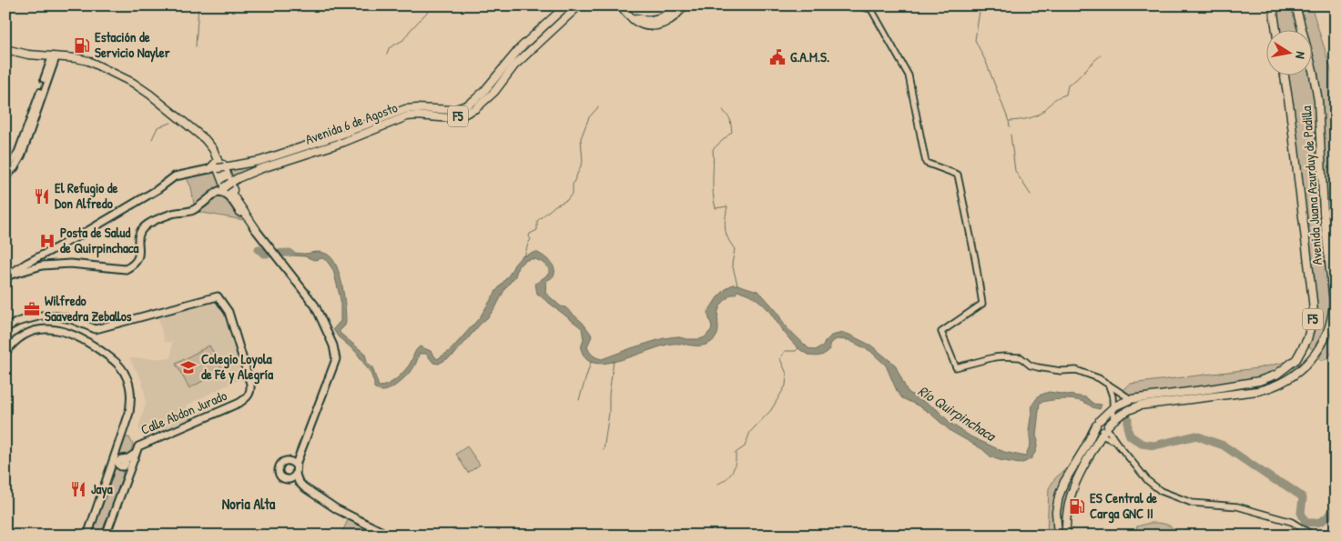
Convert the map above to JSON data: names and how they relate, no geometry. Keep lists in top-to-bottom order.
{
  "streets": {
    "highway": ["F5", "Avenida 6 de Agosto", "Avenida Juana Azurduy de Padilla"],
    "main road": ["Calle Abdon Jurado"]
  },
  "districts": ["Noria Alta"],
  "water": ["Río Quirpinchaca"],
  "places": {
    "fuel station": ["Estación de Servicio Nayler", "ES Central de Carga GNC II"],
    "public building": ["G.A.M.S."],
    "restaurant": ["El Refugio de Don Alfredo", "Jaya"],
    "hospital": ["Posta de Salud de Quirpinchaca"],
    "office": ["Wilfredo Saavedra Zeballos"],
    "school or university": ["Colegio Loyola de Fé y Alegría"]
  },
  "north": "right"
}
